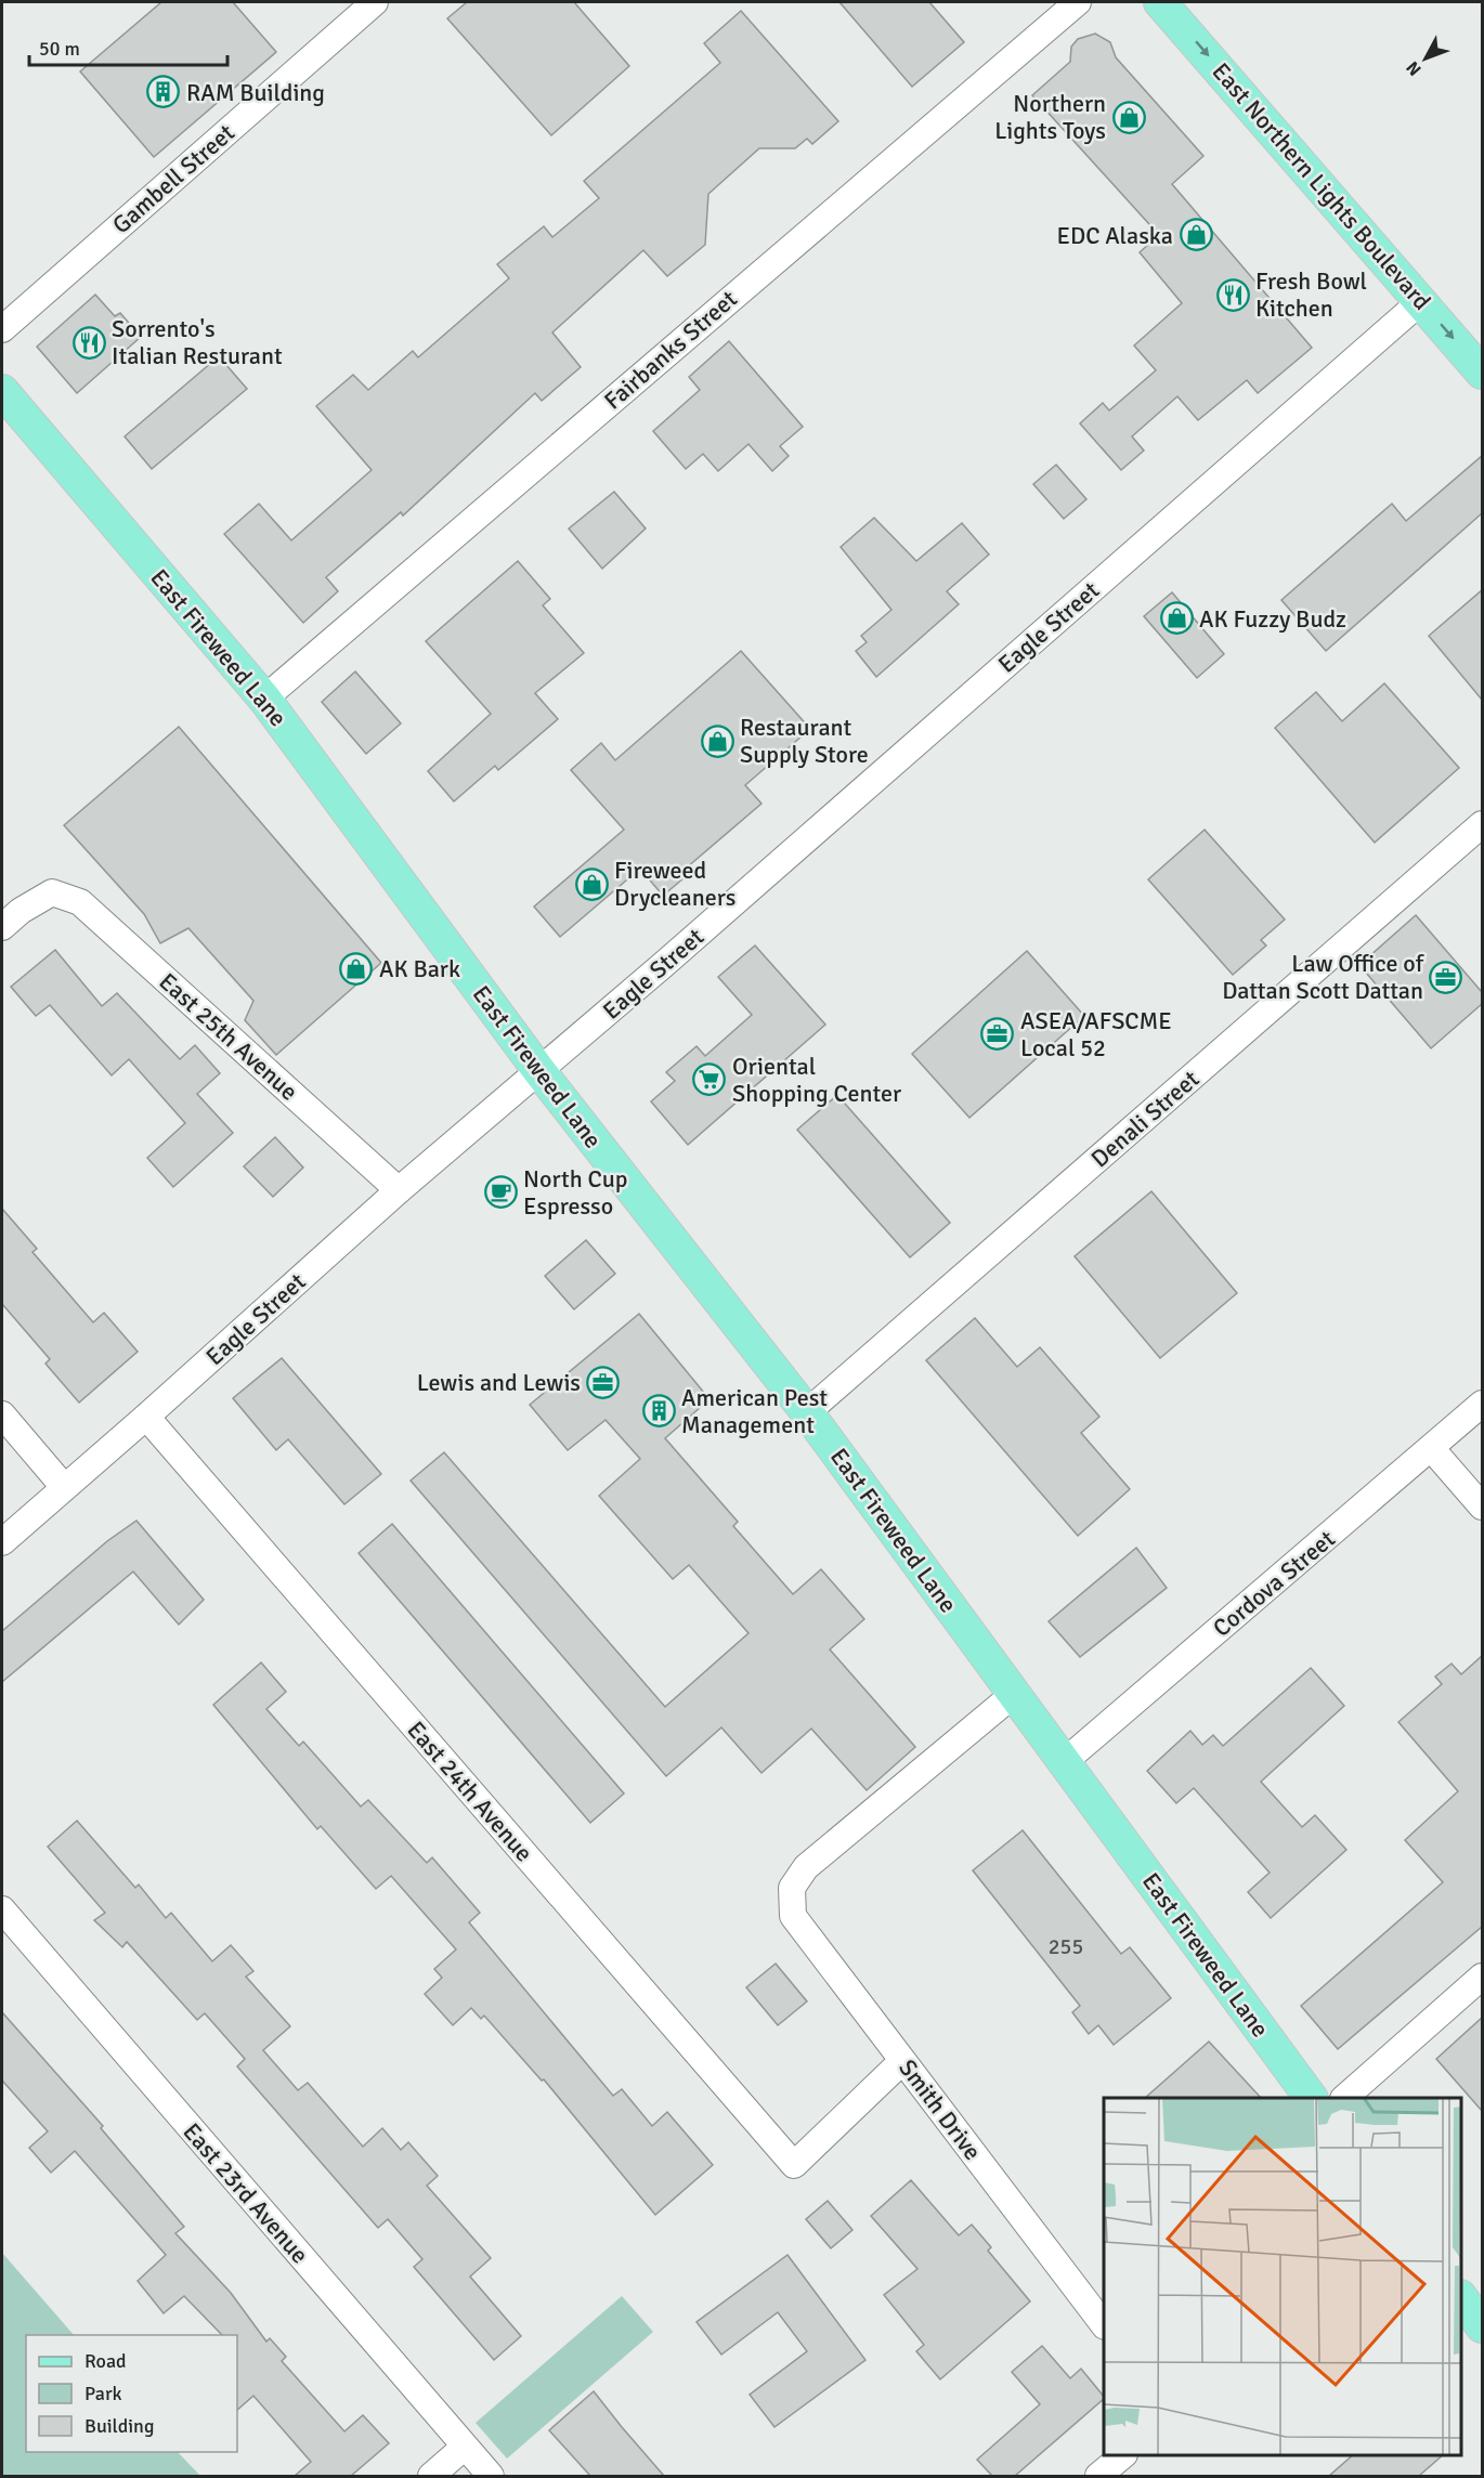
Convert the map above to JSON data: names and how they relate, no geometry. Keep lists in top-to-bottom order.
{
  "streets": {
    "main road": ["East Northern Lights Boulevard", "East Fireweed Lane"],
    "street": [
      "Gambell Street",
      "Fairbanks Street",
      "Eagle Street",
      "East 25th Avenue",
      "Denali Street",
      "Cordova Street",
      "East 24th Avenue",
      "Smith Drive",
      "East 23rd Avenue"
    ]
  },
  "crossings": [
    ["East Northern Lights Boulevard", "Eagle Street"],
    ["Fairbanks Street", "East Fireweed Lane"],
    ["Eagle Street", "East Fireweed Lane"],
    ["Eagle Street", "East 25th Avenue"],
    ["Eagle Street", "East 24th Avenue"],
    ["East Fireweed Lane", "Denali Street"],
    ["East Fireweed Lane", "Cordova Street"],
    ["East Fireweed Lane", "Smith Drive"],
    ["East 24th Avenue", "Smith Drive"]
  ],
  "one_way": ["East Northern Lights Boulevard"],
  "places": {
    "building": ["RAM Building", "American Pest Management"],
    "shop": [
      "Northern Lights Toys",
      "EDC Alaska",
      "AK Fuzzy Budz",
      "Restaurant Supply Store",
      "Fireweed Drycleaners",
      "AK Bark"
    ],
    "restaurant": ["Fresh Bowl Kitchen", "Sorrento's Italian Resturant"],
    "office": ["Law Office of Dattan Scott Dattan", "ASEA/AFSCME Local 52", "Lewis and Lewis"],
    "supermarket": ["Oriental Shopping Center"],
    "cafe": ["North Cup Espresso"]
  },
  "house_numbers": ["255"],
  "legend": ["Road", "Park", "Building"],
  "scale_bar": "50 m",
  "north": "bottom left"
}
